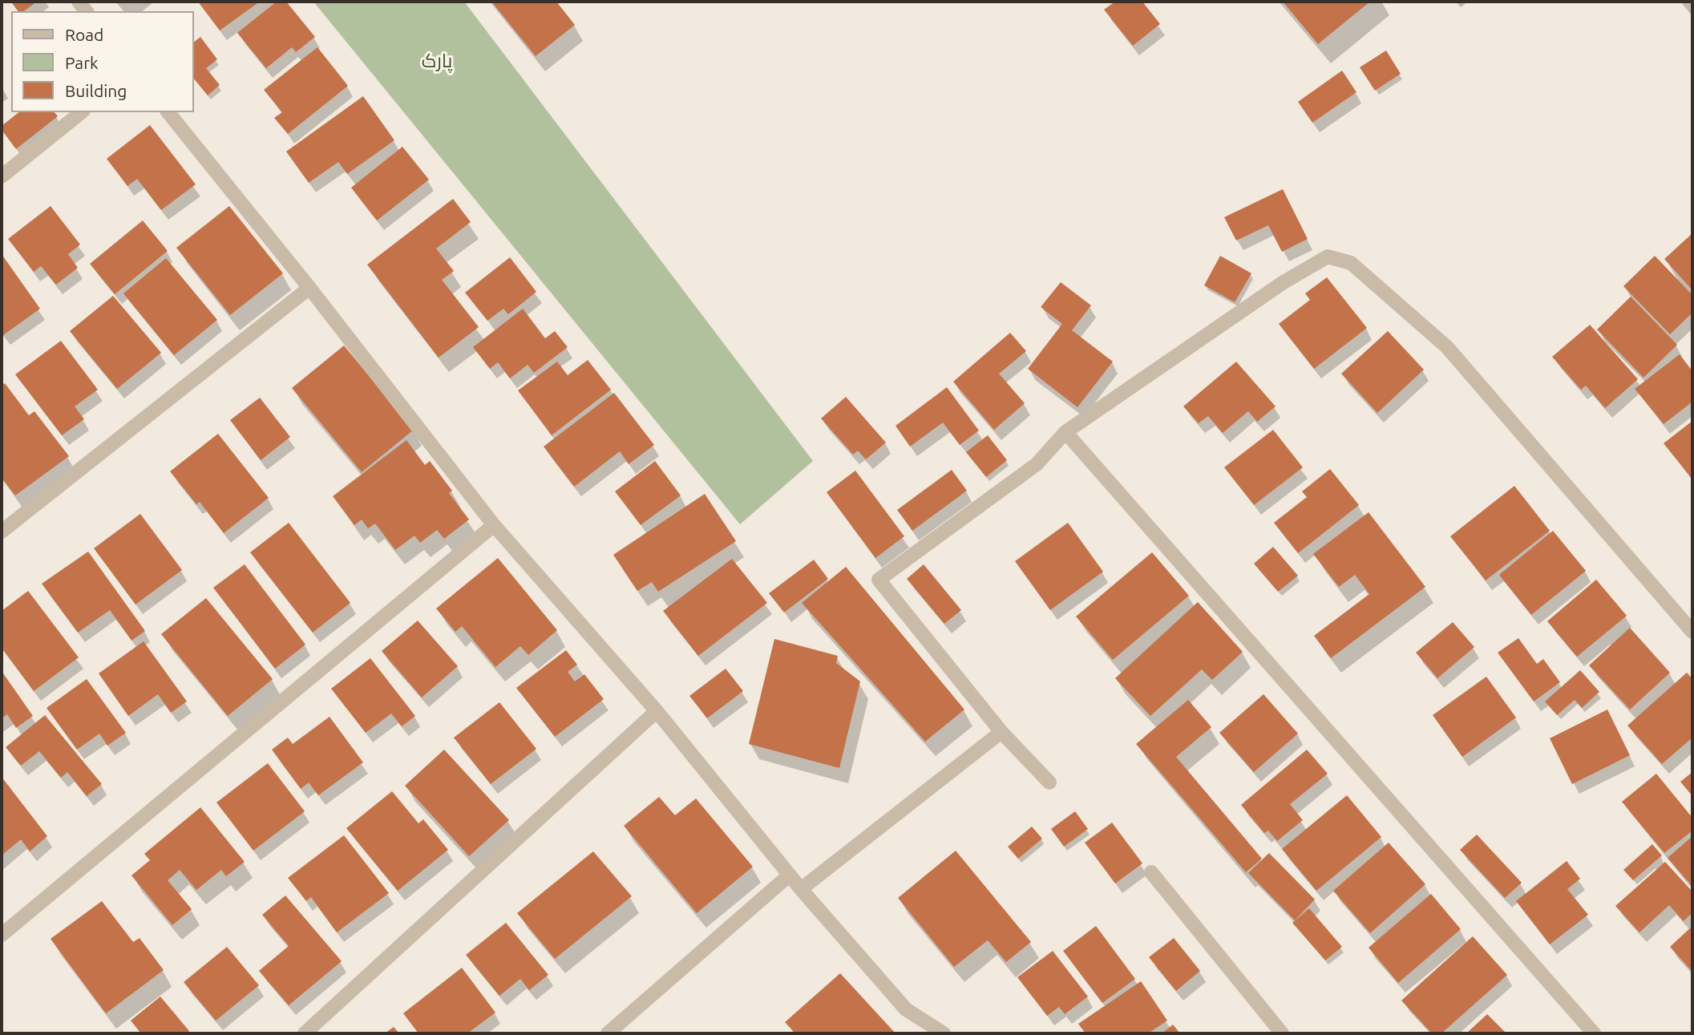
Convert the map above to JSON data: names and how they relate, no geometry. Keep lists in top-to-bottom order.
{
  "parks": ["پارک"],
  "legend": ["Road", "Park", "Building"]
}
